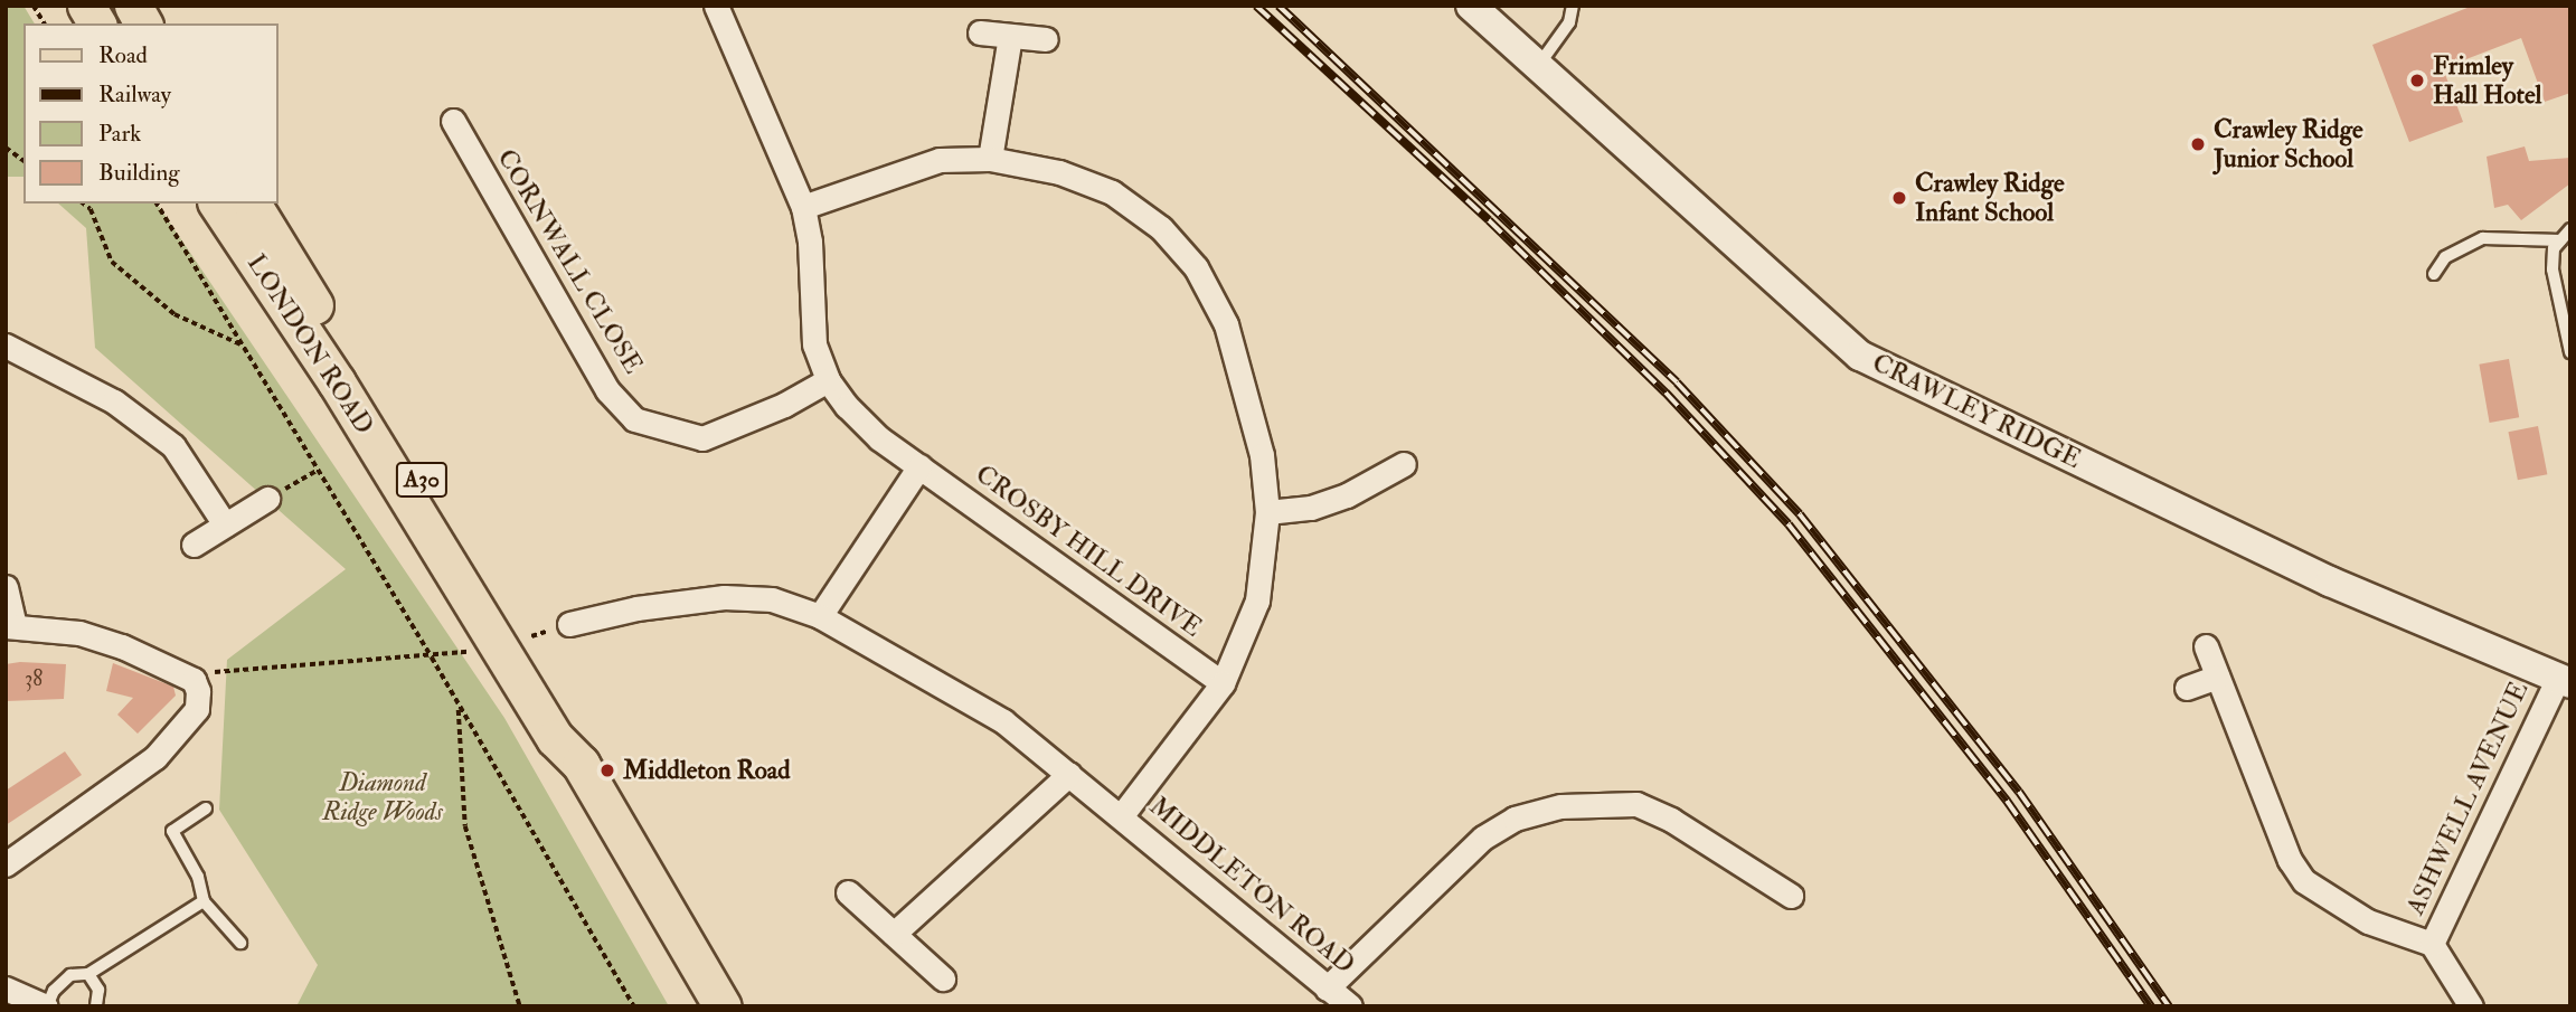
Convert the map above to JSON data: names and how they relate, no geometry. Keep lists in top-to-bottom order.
{
  "streets": {
    "main road": ["LONDON ROAD", "A30"],
    "street": [
      "CORNWALL CLOSE",
      "CRAWLEY RIDGE",
      "CROSBY HILL DRIVE",
      "ASHWELL AVENUE",
      "MIDDLETON ROAD"
    ]
  },
  "crossings": [
    ["CORNWALL CLOSE", "CROSBY HILL DRIVE"],
    ["CRAWLEY RIDGE", "ASHWELL AVENUE"]
  ],
  "parks": ["Diamond Ridge Woods"],
  "places": [
    "Frimley Hall Hotel",
    "Crawley Ridge Junior School",
    "Crawley Ridge Infant School",
    "Middleton Road"
  ],
  "house_numbers": ["38"],
  "legend": [
    "Road",
    "Railway",
    "Park",
    "Building"
  ]
}
